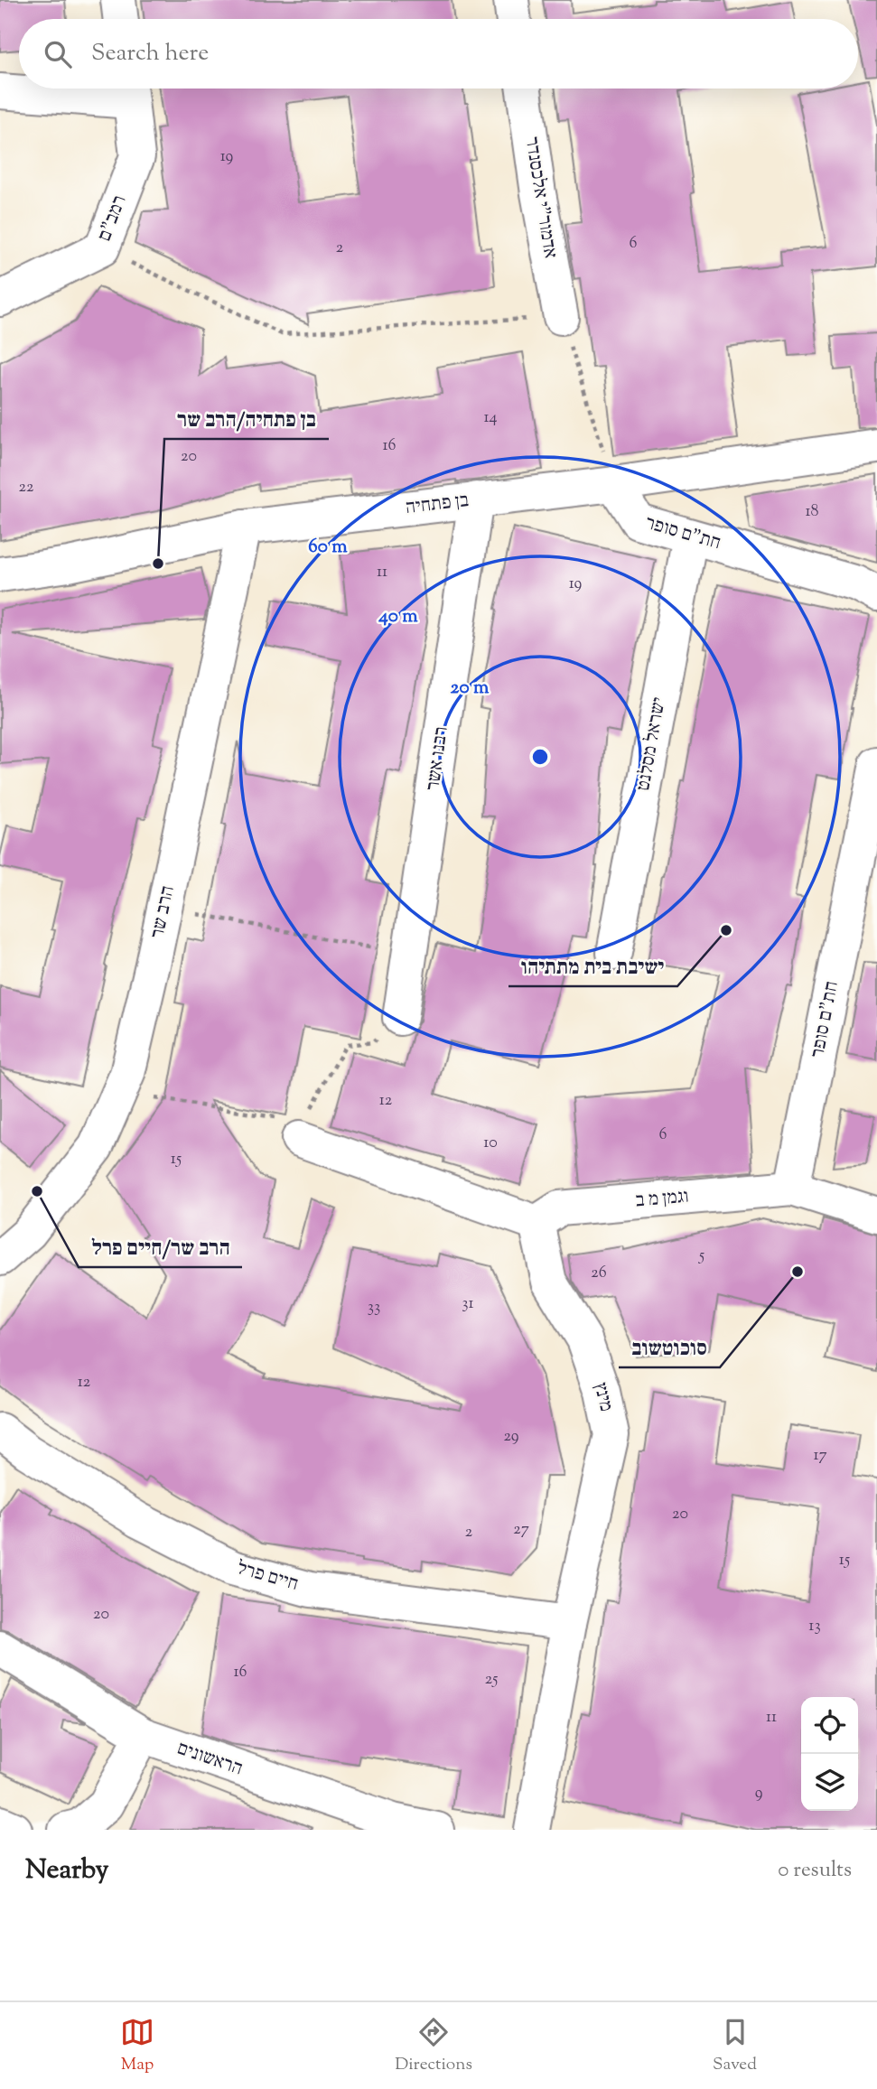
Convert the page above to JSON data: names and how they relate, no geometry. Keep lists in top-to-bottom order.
{
  "streets": {
    "street": [
      "אדמור\"י אלכסנדר",
      "רמב\"ם",
      "בן פתחיה",
      "חת\"ם סופר",
      "ישראל מסלנט",
      "רבנו אשר",
      "הרב שר",
      "וגמן מ ב",
      "מינץ",
      "חיים פרל",
      "הראשונים"
    ]
  },
  "crossings": [
    ["בן פתחיה", "חת\"ם סופר"],
    ["בן פתחיה", "רבנו אשר"],
    ["בן פתחיה", "הרב שר"],
    ["חת\"ם סופר", "ישראל מסלנט"],
    ["חת\"ם סופר", "וגמן מ ב"],
    ["וגמן מ ב", "מינץ"],
    ["מינץ", "חיים פרל"]
  ],
  "places": [
    "בן פתחיה/הרב שר",
    "ישיבת בית מתתיהו",
    "הרב שר/חיים פרל",
    "סוכוטשוב"
  ],
  "house_numbers": [
    "19",
    "6",
    "2",
    "14",
    "16",
    "20",
    "22",
    "18",
    "11",
    "19",
    "12",
    "6",
    "10",
    "15",
    "5",
    "26",
    "31",
    "33",
    "12",
    "29",
    "17",
    "20",
    "27",
    "2",
    "15",
    "20",
    "13",
    "16",
    "25",
    "11",
    "9"
  ],
  "page": {
    "search": "Search here",
    "heading": ["Nearby", "0 results"],
    "nav": ["Map", "Directions", "Saved"]
  },
  "rings": ["60 m", "40 m", "20 m"]
}
